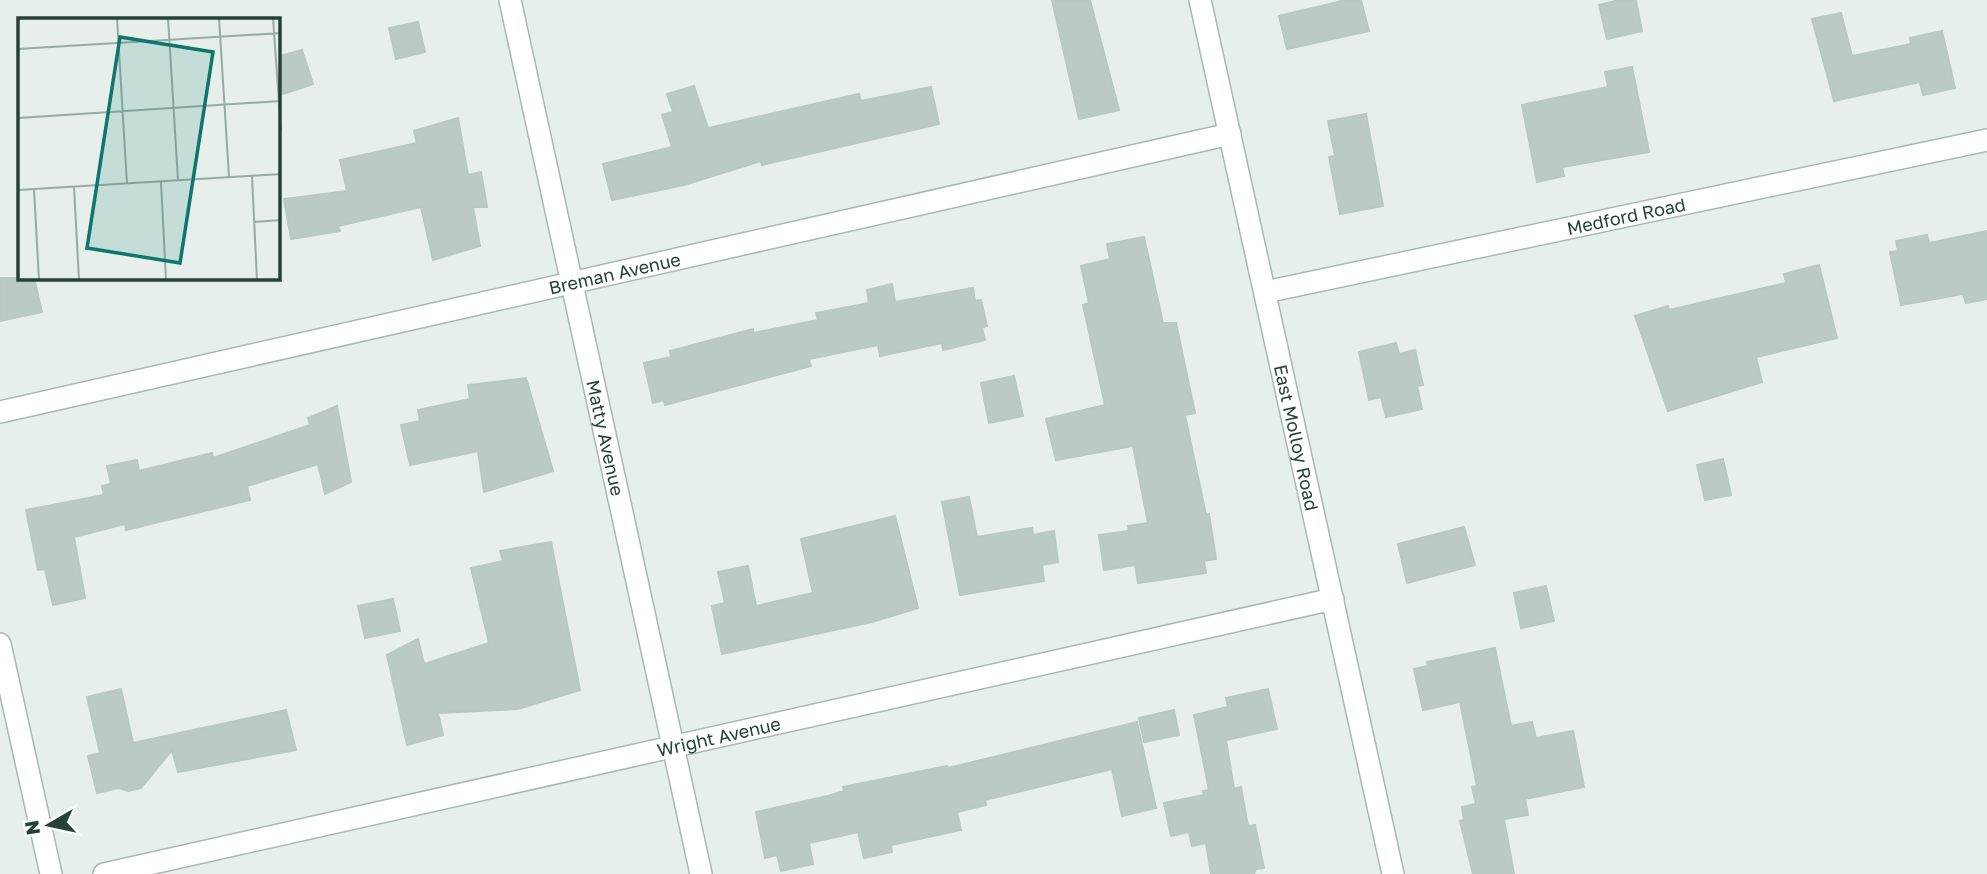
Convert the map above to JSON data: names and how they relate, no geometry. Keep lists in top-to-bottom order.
{
  "streets": {
    "street": [
      "Medford Road",
      "Breman Avenue",
      "Matty Avenue",
      "East Molloy Road",
      "Wright Avenue"
    ]
  },
  "crossings": [
    ["Medford Road", "East Molloy Road"],
    ["Breman Avenue", "Matty Avenue"],
    ["Breman Avenue", "East Molloy Road"],
    ["Matty Avenue", "Wright Avenue"],
    ["East Molloy Road", "Wright Avenue"]
  ],
  "north": "left"
}
